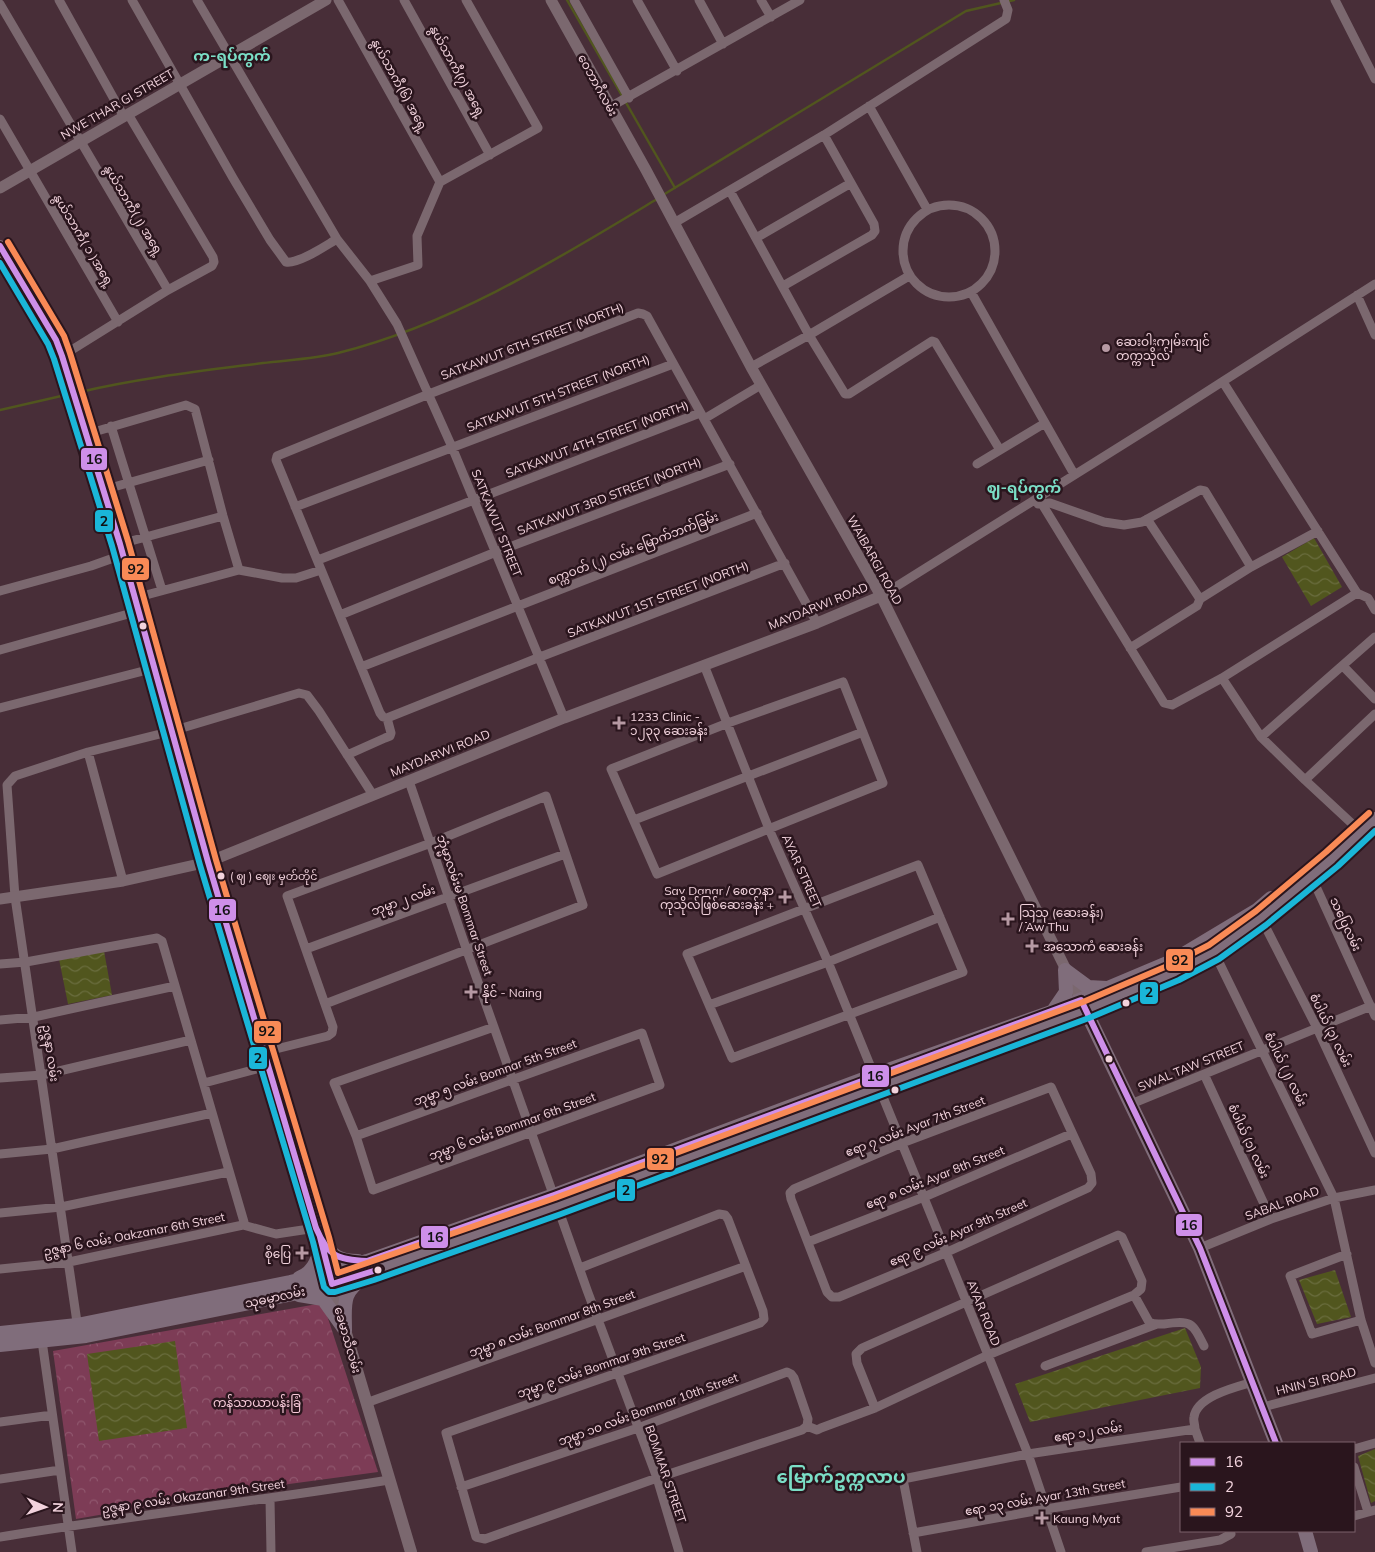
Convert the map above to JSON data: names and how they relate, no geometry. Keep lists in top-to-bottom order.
{
  "streets": {
    "main road": ["သုဓမ္မာလမ်း", "ခေမာသီလမ်း"],
    "street": [
      "နွယ်သာကီ(၇) အရှေ့",
      "နွယ်သာကီ(၆) အရှေ့",
      "ဝေဘာဂီလမ်း",
      "NWE THAR GI STREET",
      "နွယ်သာကီ(၂) အရှေ့",
      "နွယ်သာကီ( ၁ )အရှေ့",
      "SATKAWUT 6TH STREET (NORTH)",
      "SATKAWUT 5TH STREET (NORTH)",
      "SATKAWUT 4TH STREET (NORTH)",
      "SATKAWUT 3RD STREET (NORTH)",
      "SATKAWUT STREET",
      "စက္ကဝတ် (၂) လမ်း မြောက်ဘက်ခြမ်း",
      "WAIBARGI ROAD",
      "SATKAWUT 1ST STREET (NORTH)",
      "MAYDARWI ROAD",
      "AYAR STREET",
      "ဘုမ္မာ ၂ လမ်း",
      "ဘုံမ္မာလမ်းမ Bommar Street",
      "သပြေလမ်း",
      "စံပါယ် (၃) လမ်း",
      "ဥဇ္ဇနာ လမ်း",
      "SWAL TAW STREET",
      "စံပါယ် (၂) လမ်း",
      "ဘုမ္မာ ၅ လမ်း Bomnar 5th Street",
      "ဘုမ္မာ ၆ လမ်း Bommar 6th Street",
      "ဧရာ ၇ လမ်း Ayar 7th Street",
      "စံပါယ် (၁) လမ်း",
      "ဧရာ ၈ လမ်း Ayar 8th Street",
      "SABAL ROAD",
      "ဧရာ ၉ လမ်း Ayar 9th Street",
      "ဥဇ္ဇနာ ၆ လမ်း Oakzanar 6th Street",
      "AYAR ROAD",
      "ဘုမ္မာ ၈ လမ်း Bommar 8th Street",
      "ဘုမ္မာ ၉ လမ်း Bommar 9th Street",
      "HNIN SI ROAD",
      "ဘုမ္မာ ၁၀ လမ်း Bommar 10th Street",
      "ဧရာ ၁၂ လမ်း",
      "BOMMAR STREET",
      "ဥဇ္ဇနာ ၉ လမ်း Okazanar 9th Street",
      "ဧရာ ၁၃ လမ်း Ayar 13th Street"
    ]
  },
  "crossings": [
    ["ဝေဘာဂီလမ်း", "WAIBARGI ROAD"],
    ["NWE THAR GI STREET", "နွယ်သာကီ(၂) အရှေ့"],
    ["NWE THAR GI STREET", "နွယ်သာကီ( ၁ )အရှေ့"],
    ["NWE THAR GI STREET", "SATKAWUT STREET"],
    ["SATKAWUT 6TH STREET (NORTH)", "SATKAWUT 5TH STREET (NORTH)"],
    ["SATKAWUT 6TH STREET (NORTH)", "SATKAWUT STREET"],
    ["SATKAWUT 5TH STREET (NORTH)", "SATKAWUT STREET"],
    ["SATKAWUT 4TH STREET (NORTH)", "SATKAWUT STREET"],
    ["SATKAWUT 4TH STREET (NORTH)", "WAIBARGI ROAD"],
    ["SATKAWUT 3RD STREET (NORTH)", "SATKAWUT STREET"],
    ["SATKAWUT STREET", "စက္ကဝတ် (၂) လမ်း မြောက်ဘက်ခြမ်း"],
    ["SATKAWUT STREET", "SATKAWUT 1ST STREET (NORTH)"],
    ["SATKAWUT STREET", "MAYDARWI ROAD"],
    ["WAIBARGI ROAD", "MAYDARWI ROAD"],
    ["MAYDARWI ROAD", "AYAR STREET"],
    ["MAYDARWI ROAD", "ဘုံမ္မာလမ်းမ Bommar Street"],
    ["MAYDARWI ROAD", "ဥဇ္ဇနာ လမ်း"],
    ["MAYDARWI ROAD", "ခေမာသီလမ်း"],
    ["AYAR STREET", "သုဓမ္မာလမ်း"],
    ["AYAR STREET", "AYAR ROAD"],
    ["ဘုမ္မာ ၂ လမ်း", "ဘုံမ္မာလမ်းမ Bommar Street"],
    ["ဘုံမ္မာလမ်းမ Bommar Street", "ဘုမ္မာ ၅ လမ်း Bomnar 5th Street"],
    ["ဘုံမ္မာလမ်းမ Bommar Street", "ဘုမ္မာ ၆ လမ်း Bommar 6th Street"],
    ["ဘုံမ္မာလမ်းမ Bommar Street", "သုဓမ္မာလမ်း"],
    ["ဘုံမ္မာလမ်းမ Bommar Street", "BOMMAR STREET"],
    ["သပြေလမ်း", "SWAL TAW STREET"],
    ["သပြေလမ်း", "သုဓမ္မာလမ်း"],
    ["စံပါယ် (၃) လမ်း", "SWAL TAW STREET"],
    ["စံပါယ် (၃) လမ်း", "သုဓမ္မာလမ်း"],
    ["ဥဇ္ဇနာ လမ်း", "ဥဇ္ဇနာ ၆ လမ်း Oakzanar 6th Street"],
    ["ဥဇ္ဇနာ လမ်း", "သုဓမ္မာလမ်း"],
    ["SWAL TAW STREET", "စံပါယ် (၂) လမ်း"],
    ["SWAL TAW STREET", "စံပါယ် (၁) လမ်း"],
    ["စံပါယ် (၂) လမ်း", "SABAL ROAD"],
    ["စံပါယ် (၂) လမ်း", "သုဓမ္မာလမ်း"],
    ["ဘုမ္မာ ၅ လမ်း Bomnar 5th Street", "ဘုမ္မာ ၆ လမ်း Bommar 6th Street"],
    ["ဧရာ ၇ လမ်း Ayar 7th Street", "ဧရာ ၈ လမ်း Ayar 8th Street"],
    ["ဧရာ ၇ လမ်း Ayar 7th Street", "ဧရာ ၉ လမ်း Ayar 9th Street"],
    ["ဧရာ ၇ လမ်း Ayar 7th Street", "AYAR ROAD"],
    ["စံပါယ် (၁) လမ်း", "SABAL ROAD"],
    ["ဧရာ ၈ လမ်း Ayar 8th Street", "ဧရာ ၉ လမ်း Ayar 9th Street"],
    ["ဧရာ ၈ လမ်း Ayar 8th Street", "AYAR ROAD"],
    ["ဧရာ ၉ လမ်း Ayar 9th Street", "AYAR ROAD"],
    ["သုဓမ္မာလမ်း", "AYAR ROAD"],
    ["သုဓမ္မာလမ်း", "ခေမာသီလမ်း"],
    ["သုဓမ္မာလမ်း", "BOMMAR STREET"],
    ["AYAR ROAD", "ဧရာ ၁၂ လမ်း"],
    ["AYAR ROAD", "ဧရာ ၁၃ လမ်း Ayar 13th Street"],
    ["ဘုမ္မာ ၈ လမ်း Bommar 8th Street", "ခေမာသီလမ်း"],
    ["ဘုမ္မာ ၈ လမ်း Bommar 8th Street", "ဘုမ္မာ ၉ လမ်း Bommar 9th Street"],
    ["ဘုမ္မာ ၈ လမ်း Bommar 8th Street", "BOMMAR STREET"],
    ["ခေမာသီလမ်း", "ဥဇ္ဇနာ ၉ လမ်း Okazanar 9th Street"],
    ["ဘုမ္မာ ၉ လမ်း Bommar 9th Street", "ဘုမ္မာ ၁၀ လမ်း Bommar 10th Street"],
    ["ဘုမ္မာ ၉ လမ်း Bommar 9th Street", "BOMMAR STREET"],
    ["ဘုမ္မာ ၁၀ လမ်း Bommar 10th Street", "BOMMAR STREET"],
    ["ဧရာ ၁၂ လမ်း", "ဧရာ ၁၃ လမ်း Ayar 13th Street"]
  ],
  "districts": ["က-ရပ်ကွက်", "ဈ-ရပ်ကွက်", "မြောက်‌ဥက္ကလာပ"],
  "parks": ["ကန်သာယာပန်းခြံ"],
  "places": {
    "other": ["ဆေးဝါးကျွမ်းကျင် တက္ကသိုလ်", "( ဈ ) ဈေး မှတ်တိုင်"],
    "health": [
      "1233 Clinic - ၁၂၃၃ ဆေးခန်း",
      "Say Danar / စေတနာ ကုသိုလ်ဖြစ်ဆေးခန်း +",
      "သြသု (ဆေးခန်း) / Aw Thu",
      "အသောကံ ဆေးခန်း",
      "နိုင် - Naing",
      "စိုပြေ",
      "Kaung Myat"
    ]
  },
  "lines": ["transit line 92", "transit line 16", "transit line 2"],
  "legend": ["16", "2", "92"],
  "north": "right"
}
